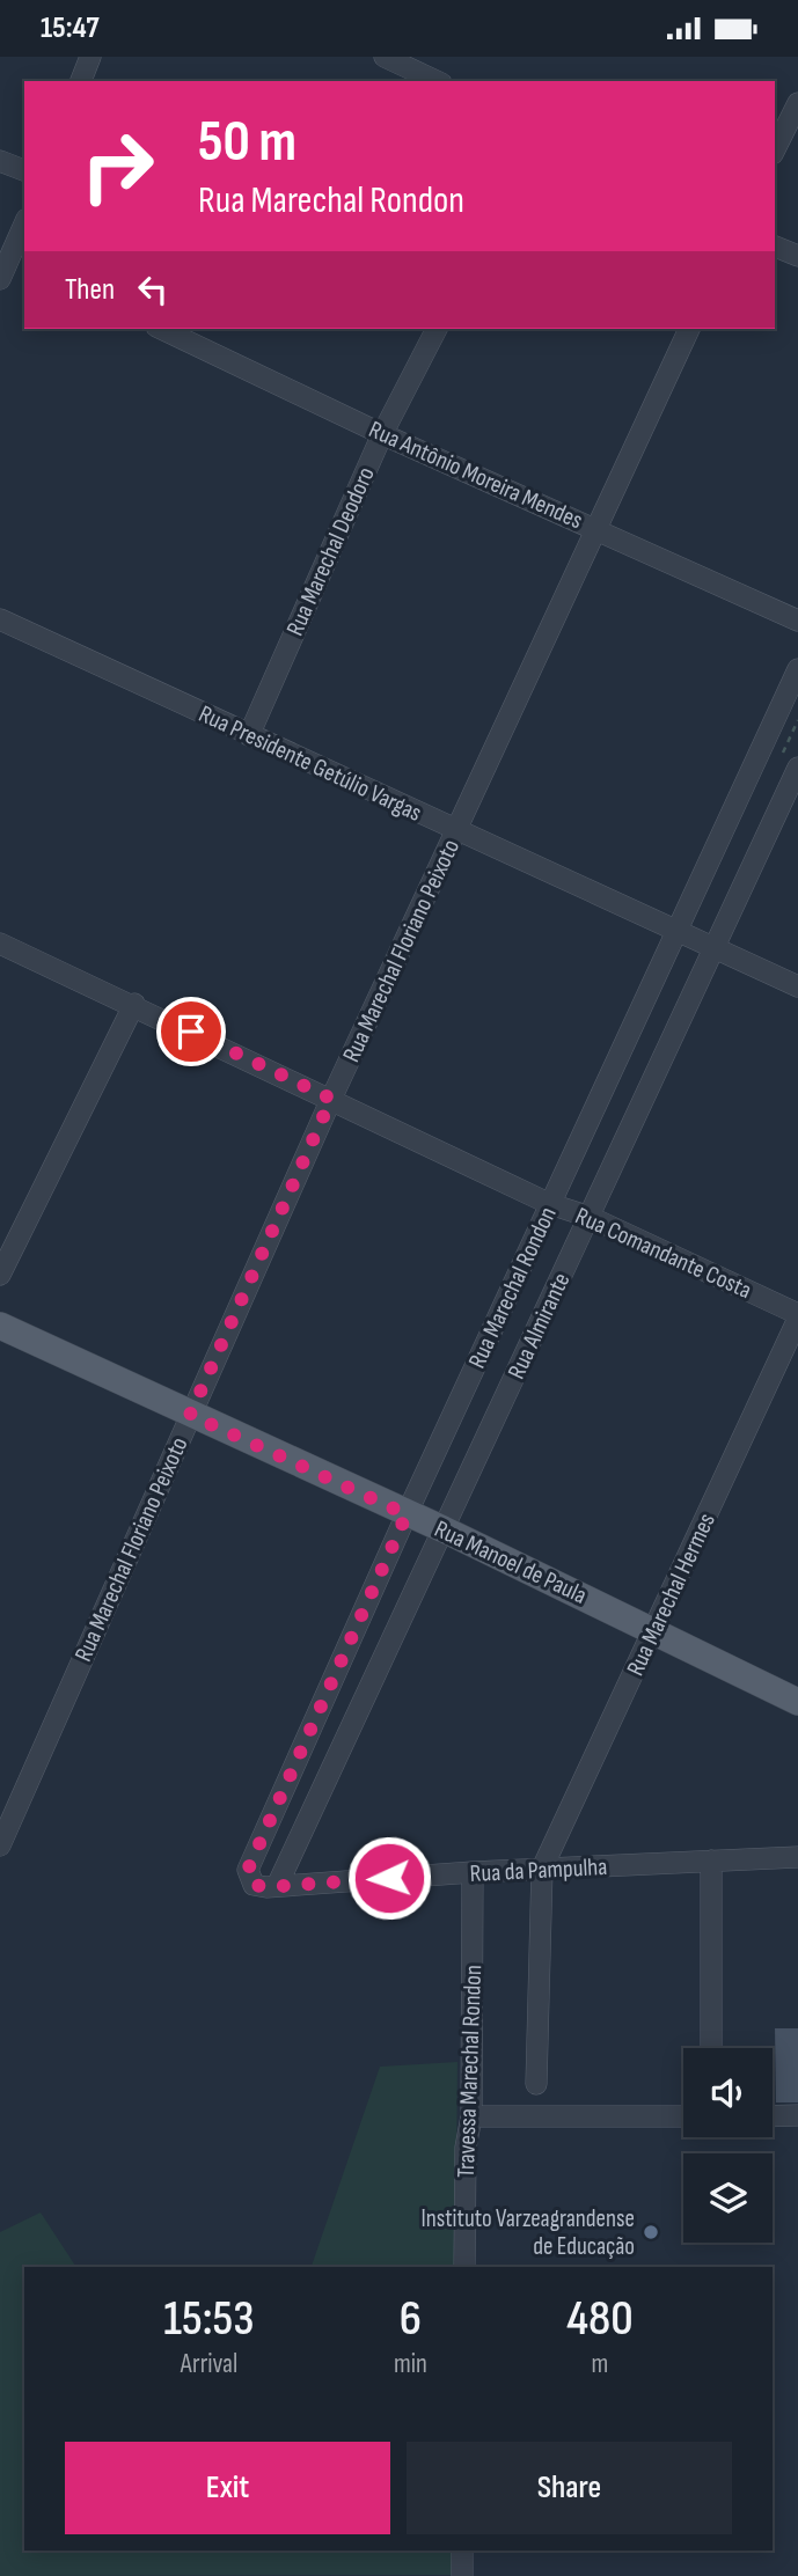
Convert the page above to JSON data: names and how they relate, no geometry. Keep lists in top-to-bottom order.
{
  "streets": {
    "main road": ["Rua Manoel de Paula"],
    "street": [
      "Rua Antônio Moreira Mendes",
      "Rua Marechal Deodoro",
      "Rua Presidente Getúlio Vargas",
      "Rua Marechal Floriano Peixoto",
      "Rua Comandante Costa",
      "Rua Marechal Rondon",
      "Rua Almirante",
      "Rua Marechal Hermes",
      "Rua da Pampulha",
      "Travessa Marechal Rondon"
    ]
  },
  "crossings": [
    ["Rua Antônio Moreira Mendes", "Rua Marechal Deodoro"],
    ["Rua Antônio Moreira Mendes", "Rua Marechal Floriano Peixoto"],
    ["Rua Marechal Deodoro", "Rua Presidente Getúlio Vargas"],
    ["Rua Presidente Getúlio Vargas", "Rua Marechal Floriano Peixoto"],
    ["Rua Presidente Getúlio Vargas", "Rua Marechal Rondon"],
    ["Rua Presidente Getúlio Vargas", "Rua Almirante"],
    ["Rua Marechal Floriano Peixoto", "Rua Comandante Costa"],
    ["Rua Marechal Floriano Peixoto", "Rua Manoel de Paula"],
    ["Rua Comandante Costa", "Rua Marechal Rondon"],
    ["Rua Comandante Costa", "Rua Almirante"],
    ["Rua Comandante Costa", "Rua Marechal Hermes"],
    ["Rua Marechal Rondon", "Rua Almirante"],
    ["Rua Marechal Rondon", "Rua Manoel de Paula"],
    ["Rua Marechal Rondon", "Rua da Pampulha"],
    ["Rua Almirante", "Rua Manoel de Paula"],
    ["Rua Almirante", "Rua da Pampulha"],
    ["Rua Manoel de Paula", "Rua Marechal Hermes"],
    ["Rua Marechal Hermes", "Rua da Pampulha"],
    ["Rua da Pampulha", "Travessa Marechal Rondon"]
  ],
  "places": ["Instituto Varzeagrandense de Educação"],
  "page": {
    "status": "15:47",
    "turn": ["50 m", "Rua Marechal Rondon"],
    "then": "Then",
    "eta": [
      "15:53",
      "Arrival",
      "6",
      "min",
      "480",
      "m"
    ],
    "buttons": ["Exit", "Share"]
  }
}
